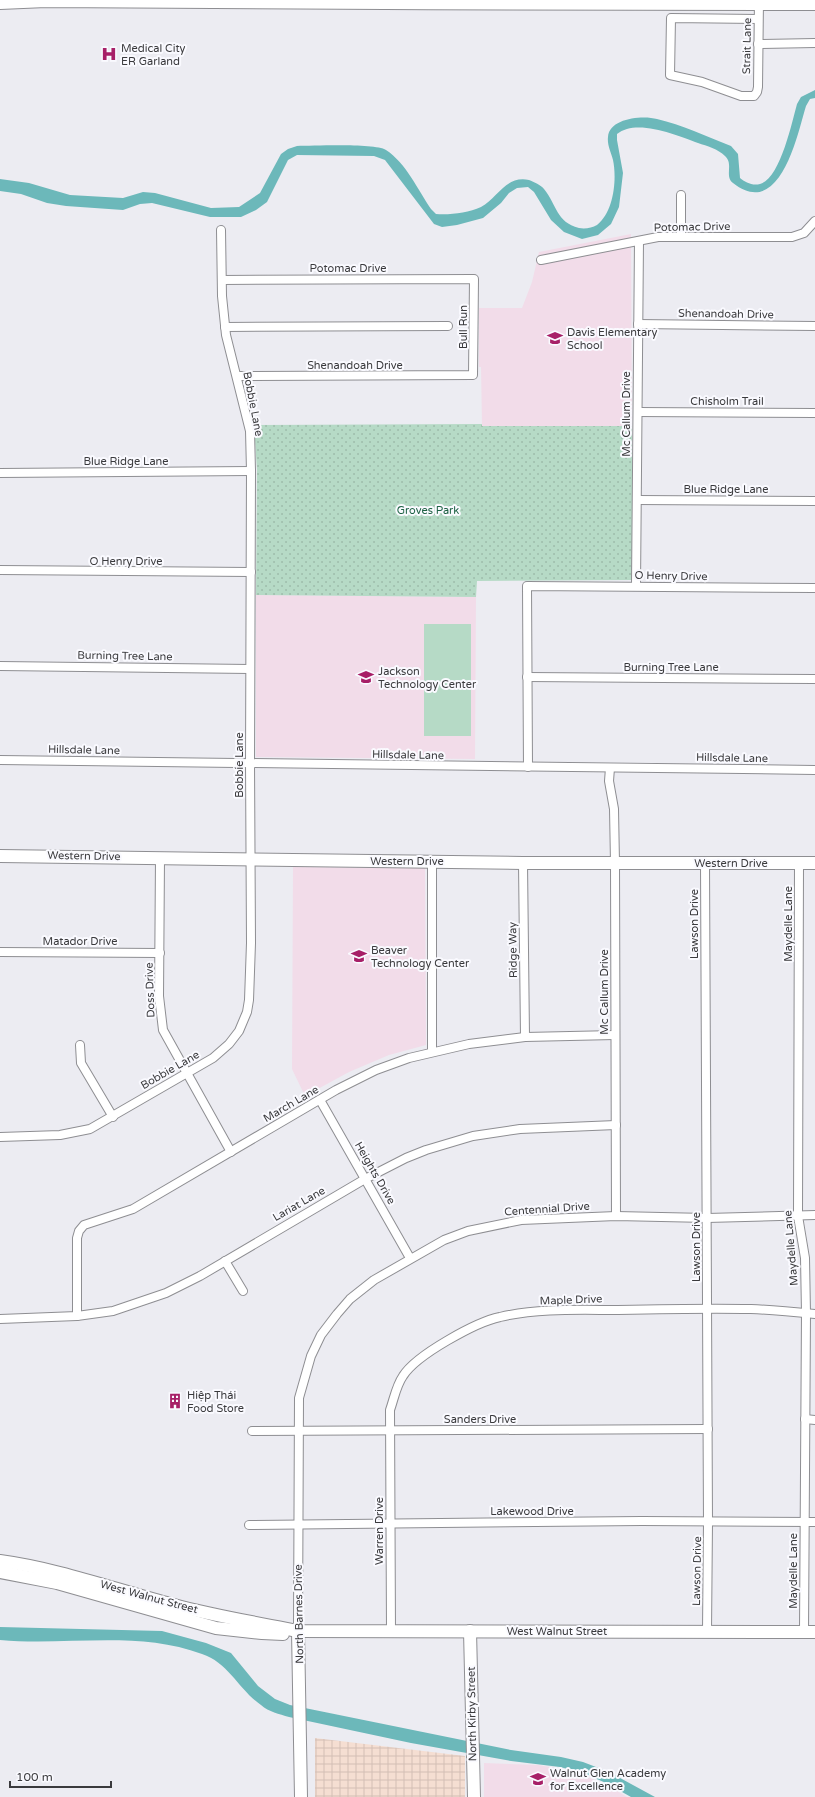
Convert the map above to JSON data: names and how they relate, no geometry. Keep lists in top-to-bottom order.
{
  "streets": {
    "main road": [
      "Western Drive",
      "West Walnut Street",
      "North Barnes Drive",
      "North Kirby Street"
    ],
    "street": [
      "Strait Lane",
      "Potomac Drive",
      "Shenandoah Drive",
      "Bull Run",
      "Chisholm Trail",
      "Bobbie Lane",
      "Mc Callum Drive",
      "Blue Ridge Lane",
      "O Henry Drive",
      "Burning Tree Lane",
      "Hillsdale Lane",
      "Lawson Drive",
      "Maydelle Lane",
      "Matador Drive",
      "Ridge Way",
      "Doss Drive",
      "March Lane",
      "Heights Drive",
      "Lariat Lane",
      "Centennial Drive",
      "Maple Drive",
      "Sanders Drive",
      "Lakewood Drive",
      "Warren Drive"
    ]
  },
  "crossings": [
    ["Potomac Drive", "Bull Run"],
    ["Potomac Drive", "Bobbie Lane"],
    ["Potomac Drive", "Mc Callum Drive"],
    ["Shenandoah Drive", "Bull Run"],
    ["Shenandoah Drive", "Bobbie Lane"],
    ["Shenandoah Drive", "Mc Callum Drive"],
    ["Chisholm Trail", "Mc Callum Drive"],
    ["Bobbie Lane", "Blue Ridge Lane"],
    ["Bobbie Lane", "O Henry Drive"],
    ["Bobbie Lane", "Burning Tree Lane"],
    ["Bobbie Lane", "Hillsdale Lane"],
    ["Bobbie Lane", "Western Drive"],
    ["Bobbie Lane", "Doss Drive"],
    ["Mc Callum Drive", "Blue Ridge Lane"],
    ["Mc Callum Drive", "O Henry Drive"],
    ["Mc Callum Drive", "Hillsdale Lane"],
    ["Mc Callum Drive", "Western Drive"],
    ["Mc Callum Drive", "March Lane"],
    ["Mc Callum Drive", "Lariat Lane"],
    ["Mc Callum Drive", "Centennial Drive"],
    ["O Henry Drive", "Burning Tree Lane"],
    ["Western Drive", "Lawson Drive"],
    ["Western Drive", "Maydelle Lane"],
    ["Western Drive", "Ridge Way"],
    ["Western Drive", "Doss Drive"],
    ["Lawson Drive", "Centennial Drive"],
    ["Lawson Drive", "Maple Drive"],
    ["Lawson Drive", "Sanders Drive"],
    ["Lawson Drive", "Lakewood Drive"],
    ["Lawson Drive", "West Walnut Street"],
    ["Maydelle Lane", "Centennial Drive"],
    ["Maydelle Lane", "Maple Drive"],
    ["Maydelle Lane", "Lakewood Drive"],
    ["Maydelle Lane", "West Walnut Street"],
    ["Matador Drive", "Doss Drive"],
    ["Ridge Way", "March Lane"],
    ["Doss Drive", "March Lane"],
    ["March Lane", "Heights Drive"],
    ["March Lane", "Lariat Lane"],
    ["Heights Drive", "Lariat Lane"],
    ["Heights Drive", "Centennial Drive"],
    ["Centennial Drive", "Sanders Drive"],
    ["Centennial Drive", "North Barnes Drive"],
    ["Maple Drive", "Sanders Drive"],
    ["Maple Drive", "Warren Drive"],
    ["Sanders Drive", "Warren Drive"],
    ["Sanders Drive", "North Barnes Drive"],
    ["Lakewood Drive", "Warren Drive"],
    ["Lakewood Drive", "North Barnes Drive"],
    ["Warren Drive", "West Walnut Street"],
    ["West Walnut Street", "North Barnes Drive"],
    ["West Walnut Street", "North Kirby Street"]
  ],
  "parks": ["Groves Park"],
  "places": {
    "hospital": ["Medical City ER Garland"],
    "school or university": [
      "Davis Elementary School",
      "Jackson Technology Center",
      "Beaver Technology Center",
      "Walnut Glen Academy for Excellence"
    ],
    "building": ["Hiệp Thái Food Store"]
  },
  "scale_bar": "100 m"
}
